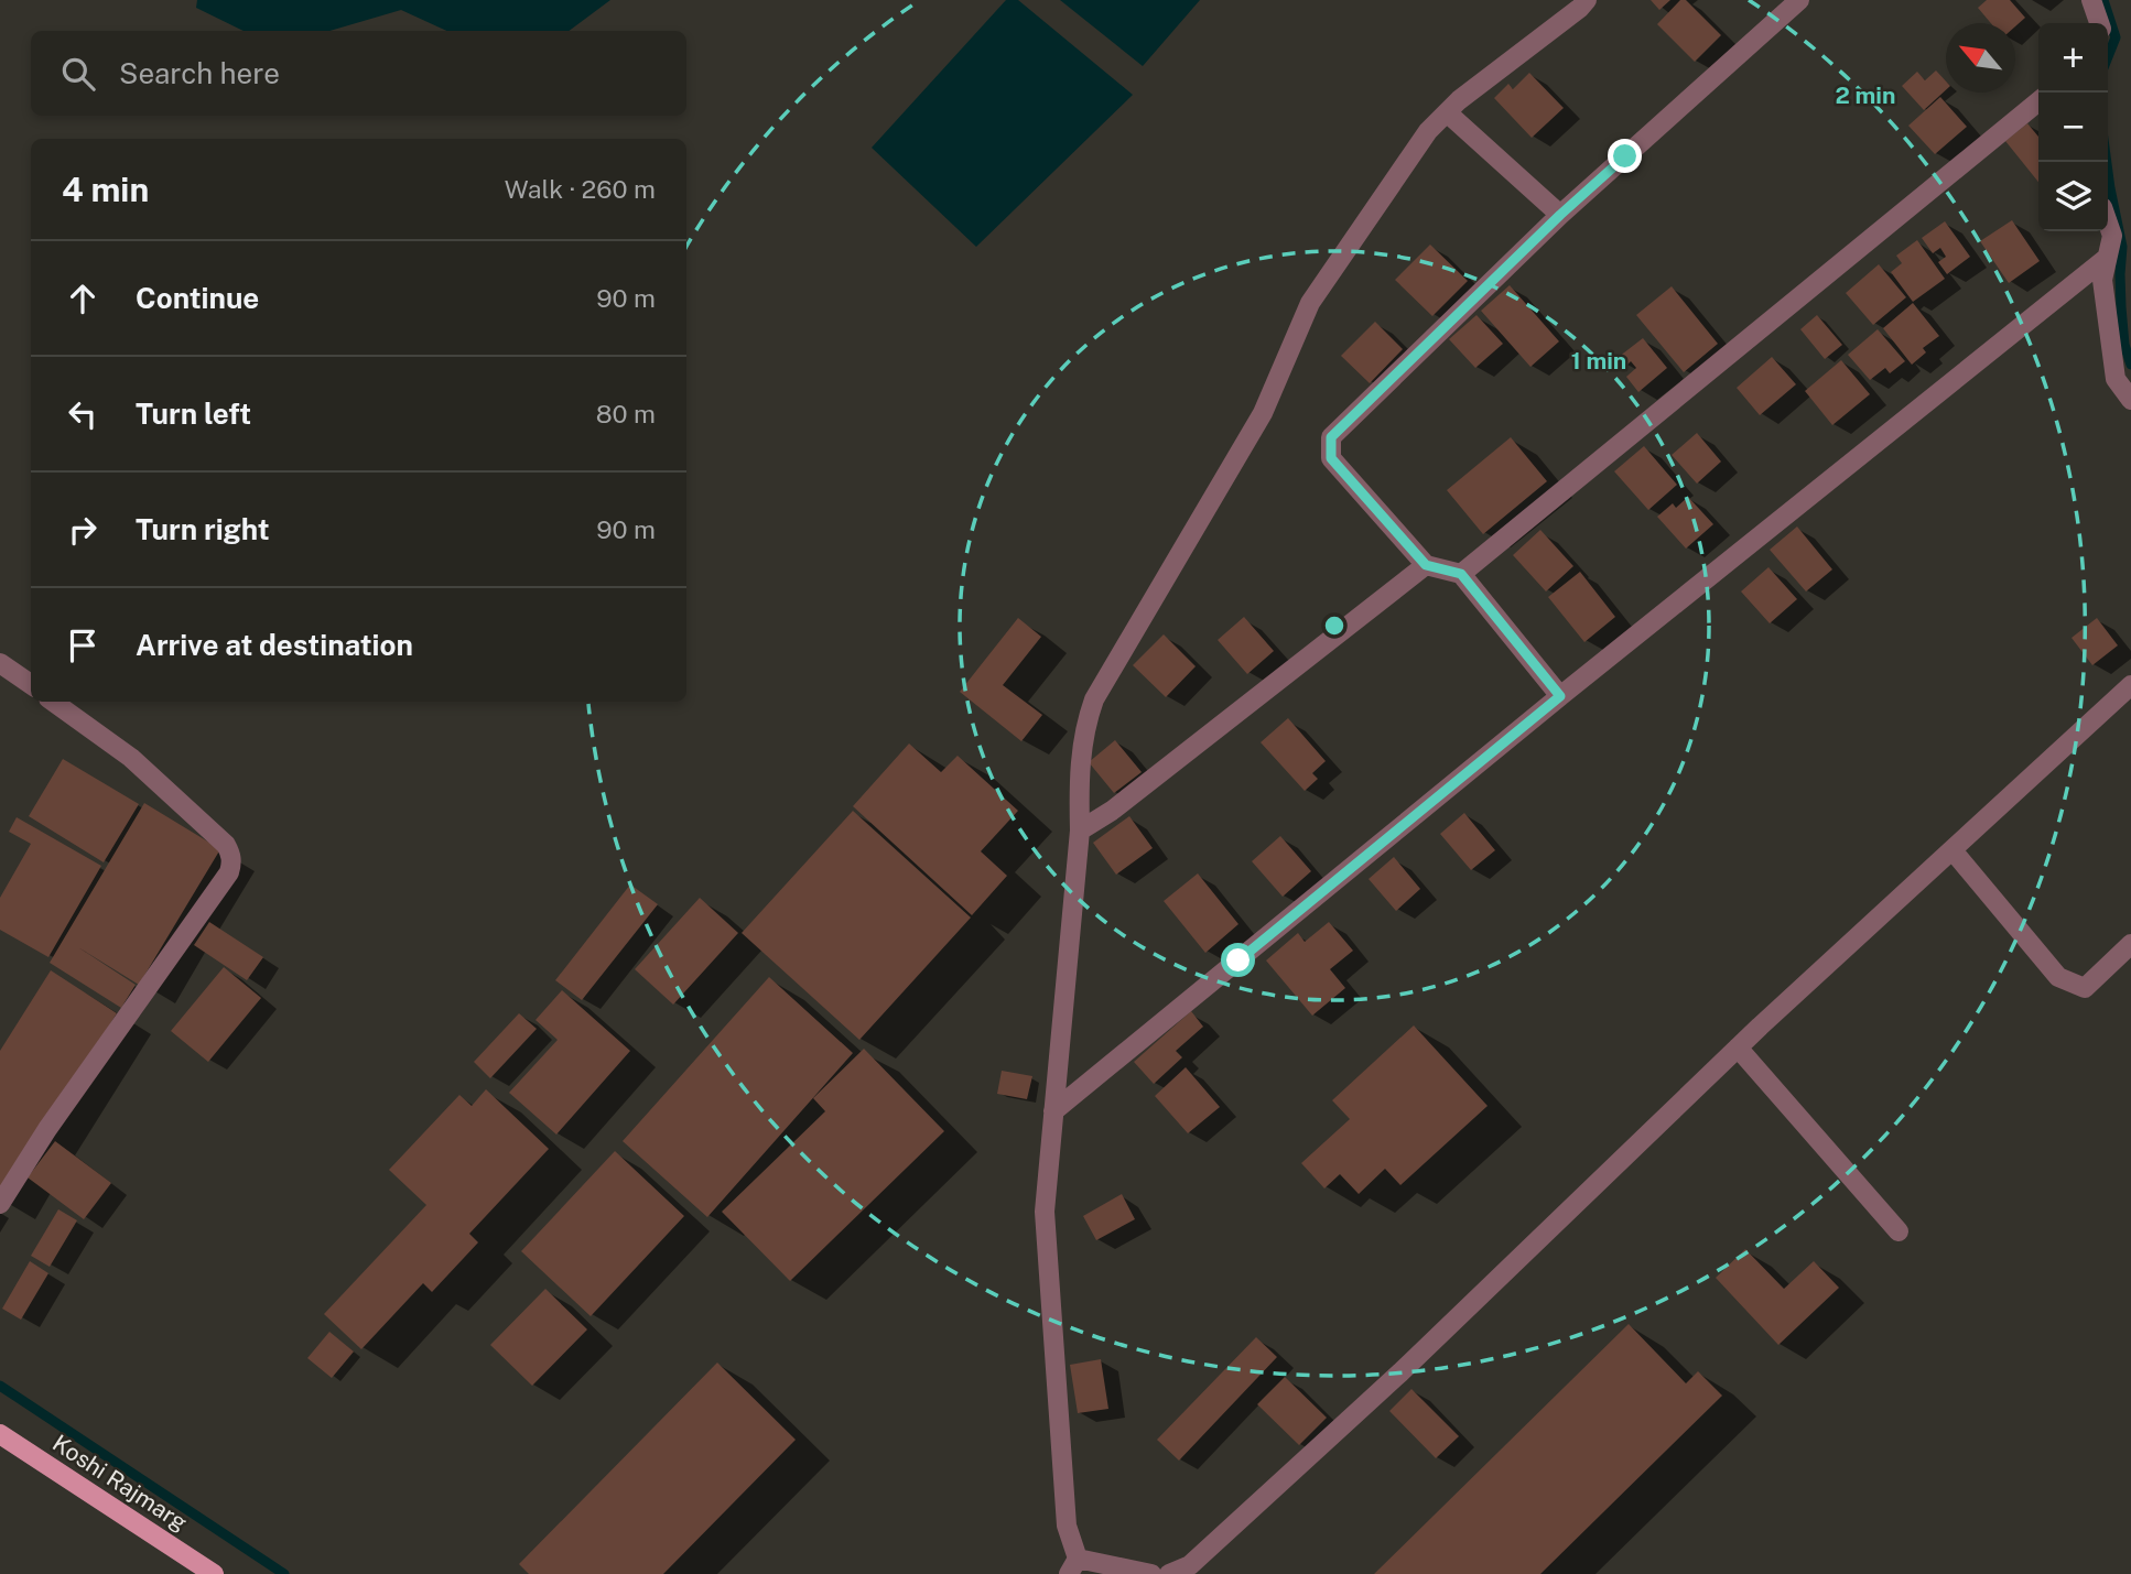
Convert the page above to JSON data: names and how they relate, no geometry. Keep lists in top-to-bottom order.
{
  "streets": {
    "main road": ["Koshi Rajmarg"]
  },
  "north": "top left",
  "page": {
    "map_buttons": ["+", "−"],
    "search": "Search here",
    "heading": ["4 min", "Walk · 260 m"],
    "list": [
      ["Continue", "90 m"],
      ["Turn left", "80 m"],
      ["Turn right", "90 m"],
      "Arrive at destination"
    ]
  },
  "rings": ["2 min", "1 min"]
}
